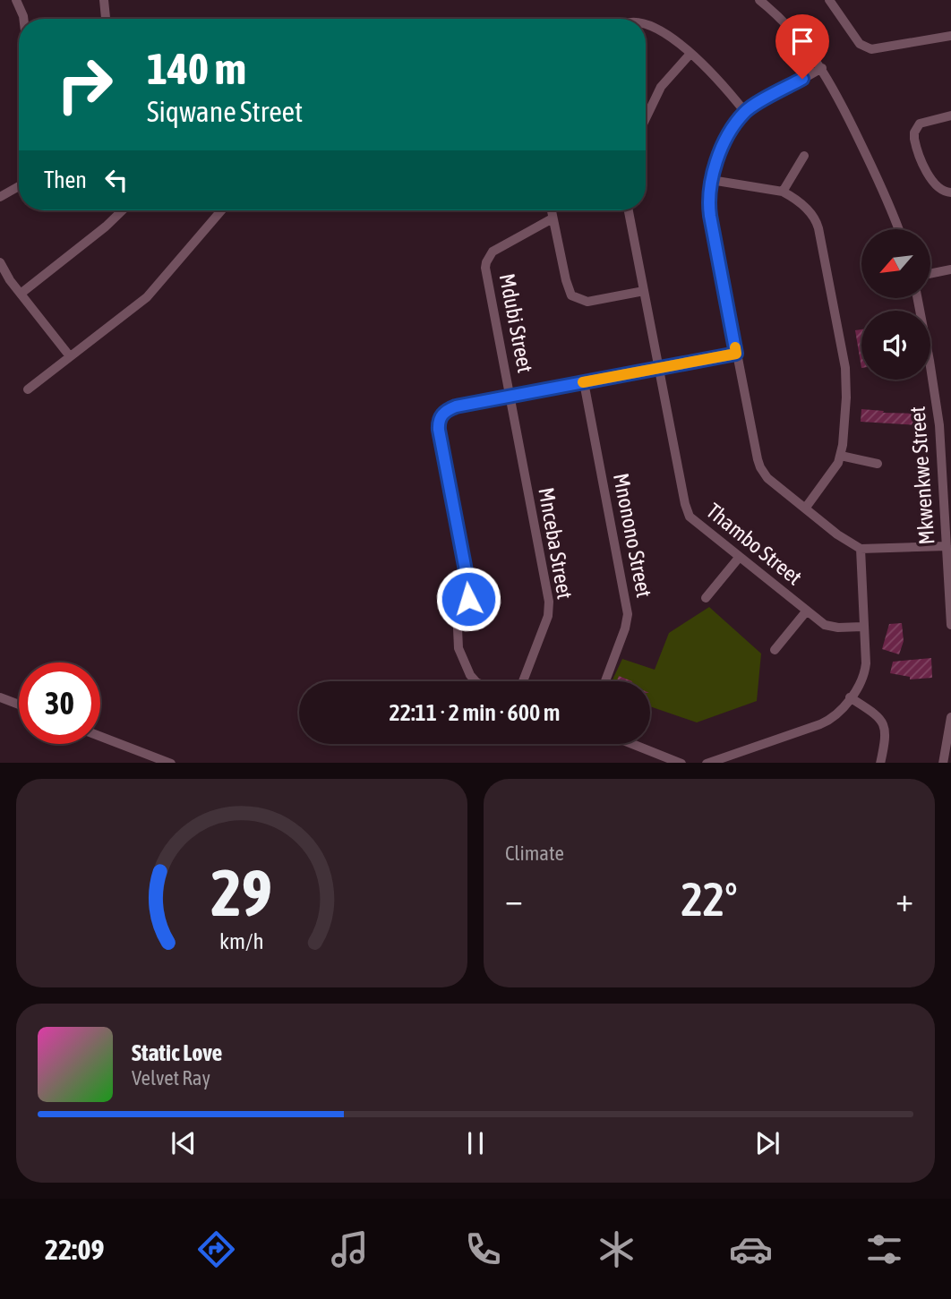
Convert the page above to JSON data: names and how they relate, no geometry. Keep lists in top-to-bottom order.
{
  "streets": {
    "street": [
      "Mdubi Street",
      "Mkwenkwe Street",
      "Mnonono Street",
      "Mnceba Street",
      "Thambo Street"
    ]
  },
  "crossings": [
    ["Mdubi Street", "Mnceba Street"]
  ],
  "north": "bottom left",
  "page": {
    "turn": ["140 m", "Siqwane Street"],
    "then": "Then",
    "limit": "30",
    "trip": "22:11 · 2 min · 600 m",
    "tile": "Climate",
    "heat": ["−", "22°", "+"],
    "song": ["Static Love", "Velvet Ray"],
    "tabs": "22:09",
    "gauge": ["29", "km/h"]
  }
}
